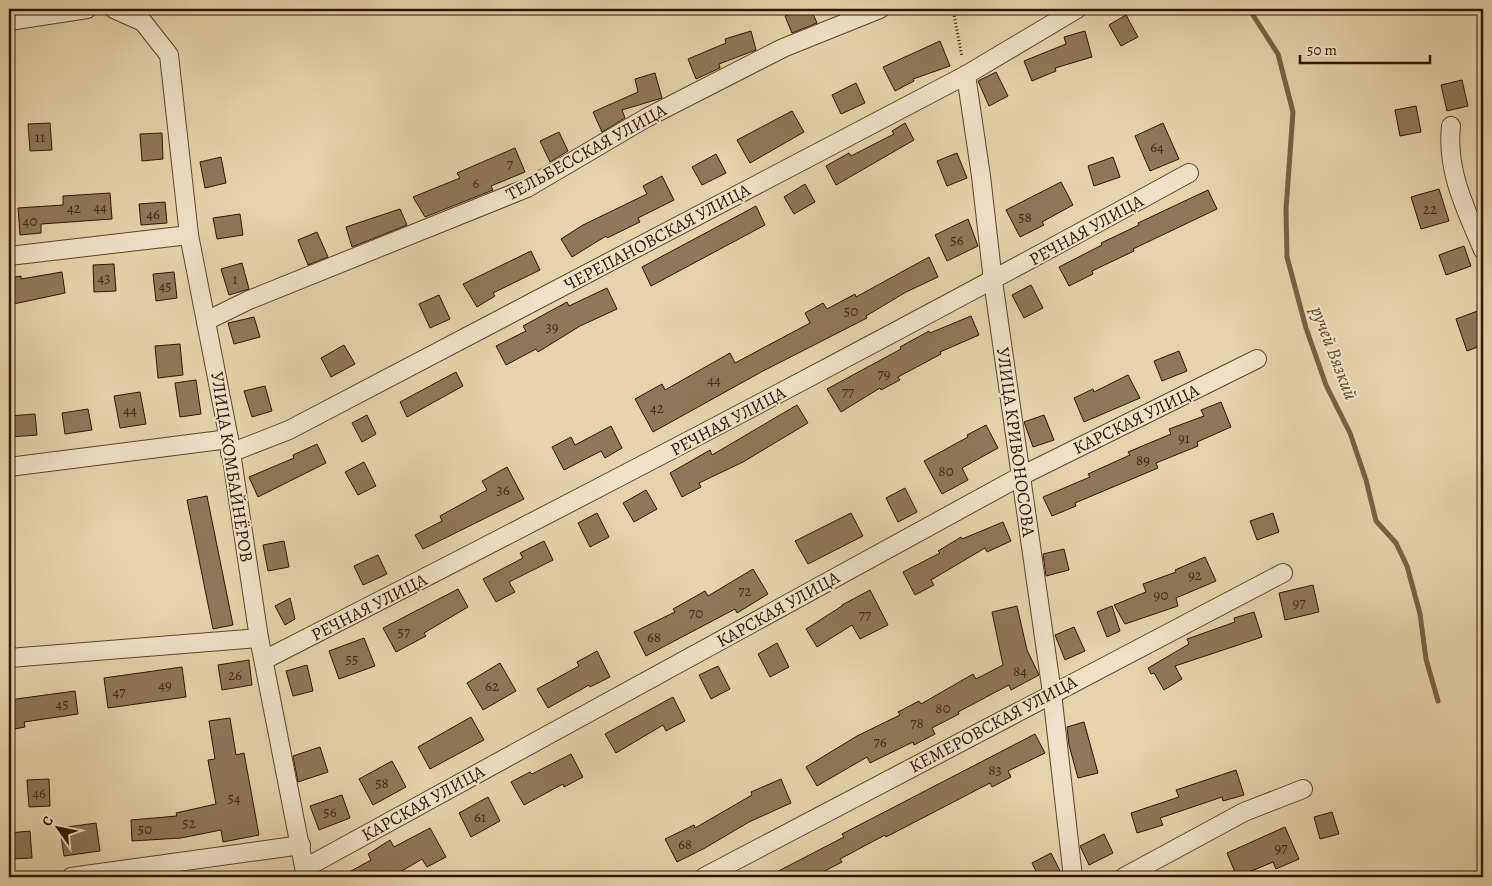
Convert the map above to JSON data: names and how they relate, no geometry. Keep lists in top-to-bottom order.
{
  "streets": {
    "street": [
      "ТЕЛЬБЕССКАЯ УЛИЦА",
      "РЕЧНАЯ УЛИЦА",
      "ЧЕРЕПАНОВСКАЯ УЛИЦА",
      "КАРСКАЯ УЛИЦА",
      "УЛИЦА КРИВОНОСОВА",
      "УЛИЦА КОМБАЙНЁРОВ",
      "КЕМЕРОВСКАЯ УЛИЦА"
    ]
  },
  "crossings": [
    ["ТЕЛЬБЕССКАЯ УЛИЦА", "УЛИЦА КОМБАЙНЁРОВ"],
    ["РЕЧНАЯ УЛИЦА", "УЛИЦА КРИВОНОСОВА"],
    ["РЕЧНАЯ УЛИЦА", "УЛИЦА КОМБАЙНЁРОВ"],
    ["ЧЕРЕПАНОВСКАЯ УЛИЦА", "УЛИЦА КРИВОНОСОВА"],
    ["ЧЕРЕПАНОВСКАЯ УЛИЦА", "УЛИЦА КОМБАЙНЁРОВ"],
    ["КАРСКАЯ УЛИЦА", "УЛИЦА КРИВОНОСОВА"],
    ["КАРСКАЯ УЛИЦА", "УЛИЦА КОМБАЙНЁРОВ"],
    ["УЛИЦА КРИВОНОСОВА", "КЕМЕРОВСКАЯ УЛИЦА"]
  ],
  "water": ["ручей Вязкий"],
  "house_numbers": [
    "11",
    "64",
    "7",
    "6",
    "44",
    "42",
    "22",
    "46",
    "58",
    "40",
    "56",
    "43",
    "1",
    "45",
    "50",
    "39",
    "79",
    "44",
    "77",
    "42",
    "44",
    "91",
    "89",
    "80",
    "36",
    "92",
    "72",
    "90",
    "97",
    "70",
    "77",
    "57",
    "68",
    "55",
    "84",
    "26",
    "49",
    "62",
    "47",
    "45",
    "80",
    "78",
    "76",
    "83",
    "58",
    "46",
    "54",
    "56",
    "61",
    "52",
    "50",
    "68",
    "97"
  ],
  "scale_bar": "50 m",
  "north": "top left"
}
